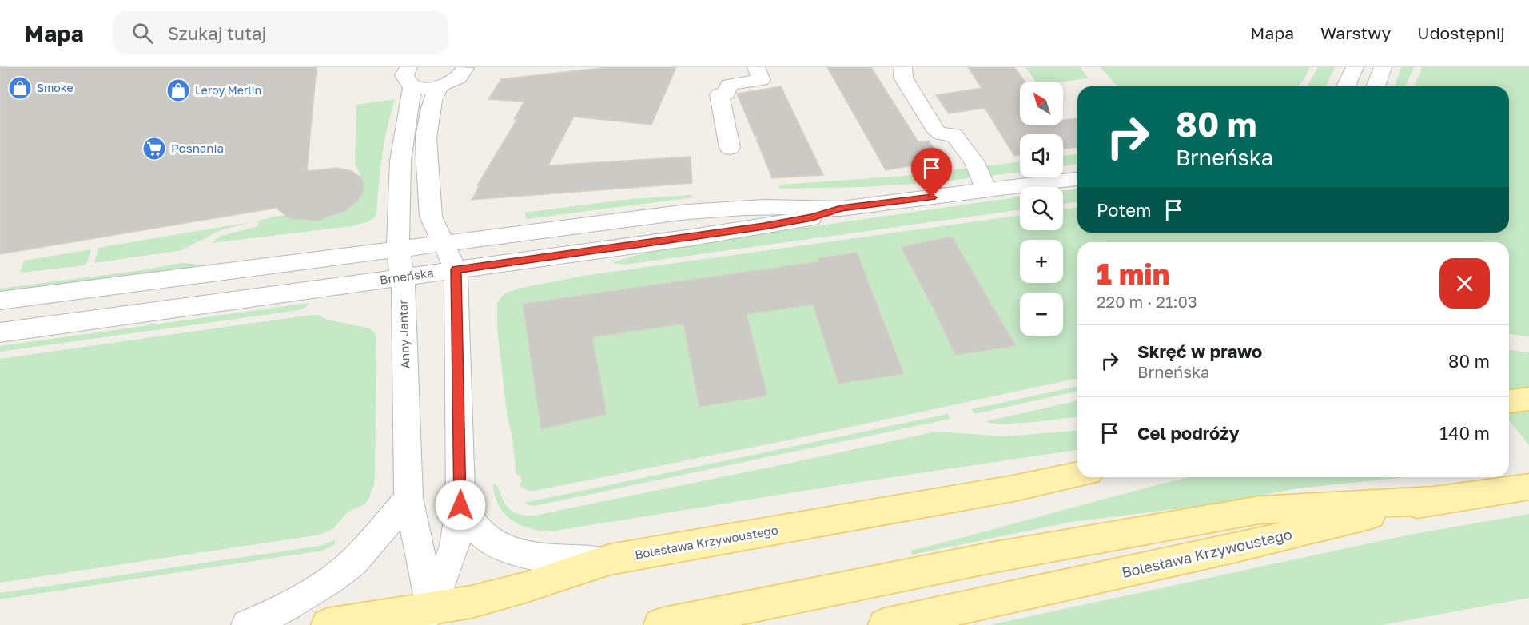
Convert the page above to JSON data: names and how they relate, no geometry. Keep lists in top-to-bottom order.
{
  "streets": {
    "main road": ["Bolesława Krzywoustego"],
    "street": ["Brneńska", "Anny Jantar"]
  },
  "crossings": [
    ["Brneńska", "Anny Jantar"],
    ["Anny Jantar", "Bolesława Krzywoustego"]
  ],
  "places": {
    "shop": ["Smoke", "Leroy Merlin"],
    "supermarket": ["Posnania"]
  },
  "north": "top left",
  "page": {
    "header": "Mapa",
    "search": "Szukaj tutaj",
    "nav": ["Mapa", "Warstwy", "Udostępnij"],
    "map_buttons": ["+", "−"],
    "turn": ["80 m", "Brneńska"],
    "then": "Potem",
    "heading": ["1 min", "220 m · 21:03"],
    "list": [
      {
        "name": "Skręć w prawo",
        "note": "Brneńska",
        "value": "80 m"
      },
      {
        "name": "Cel podróży",
        "value": "140 m"
      }
    ]
  }
}
